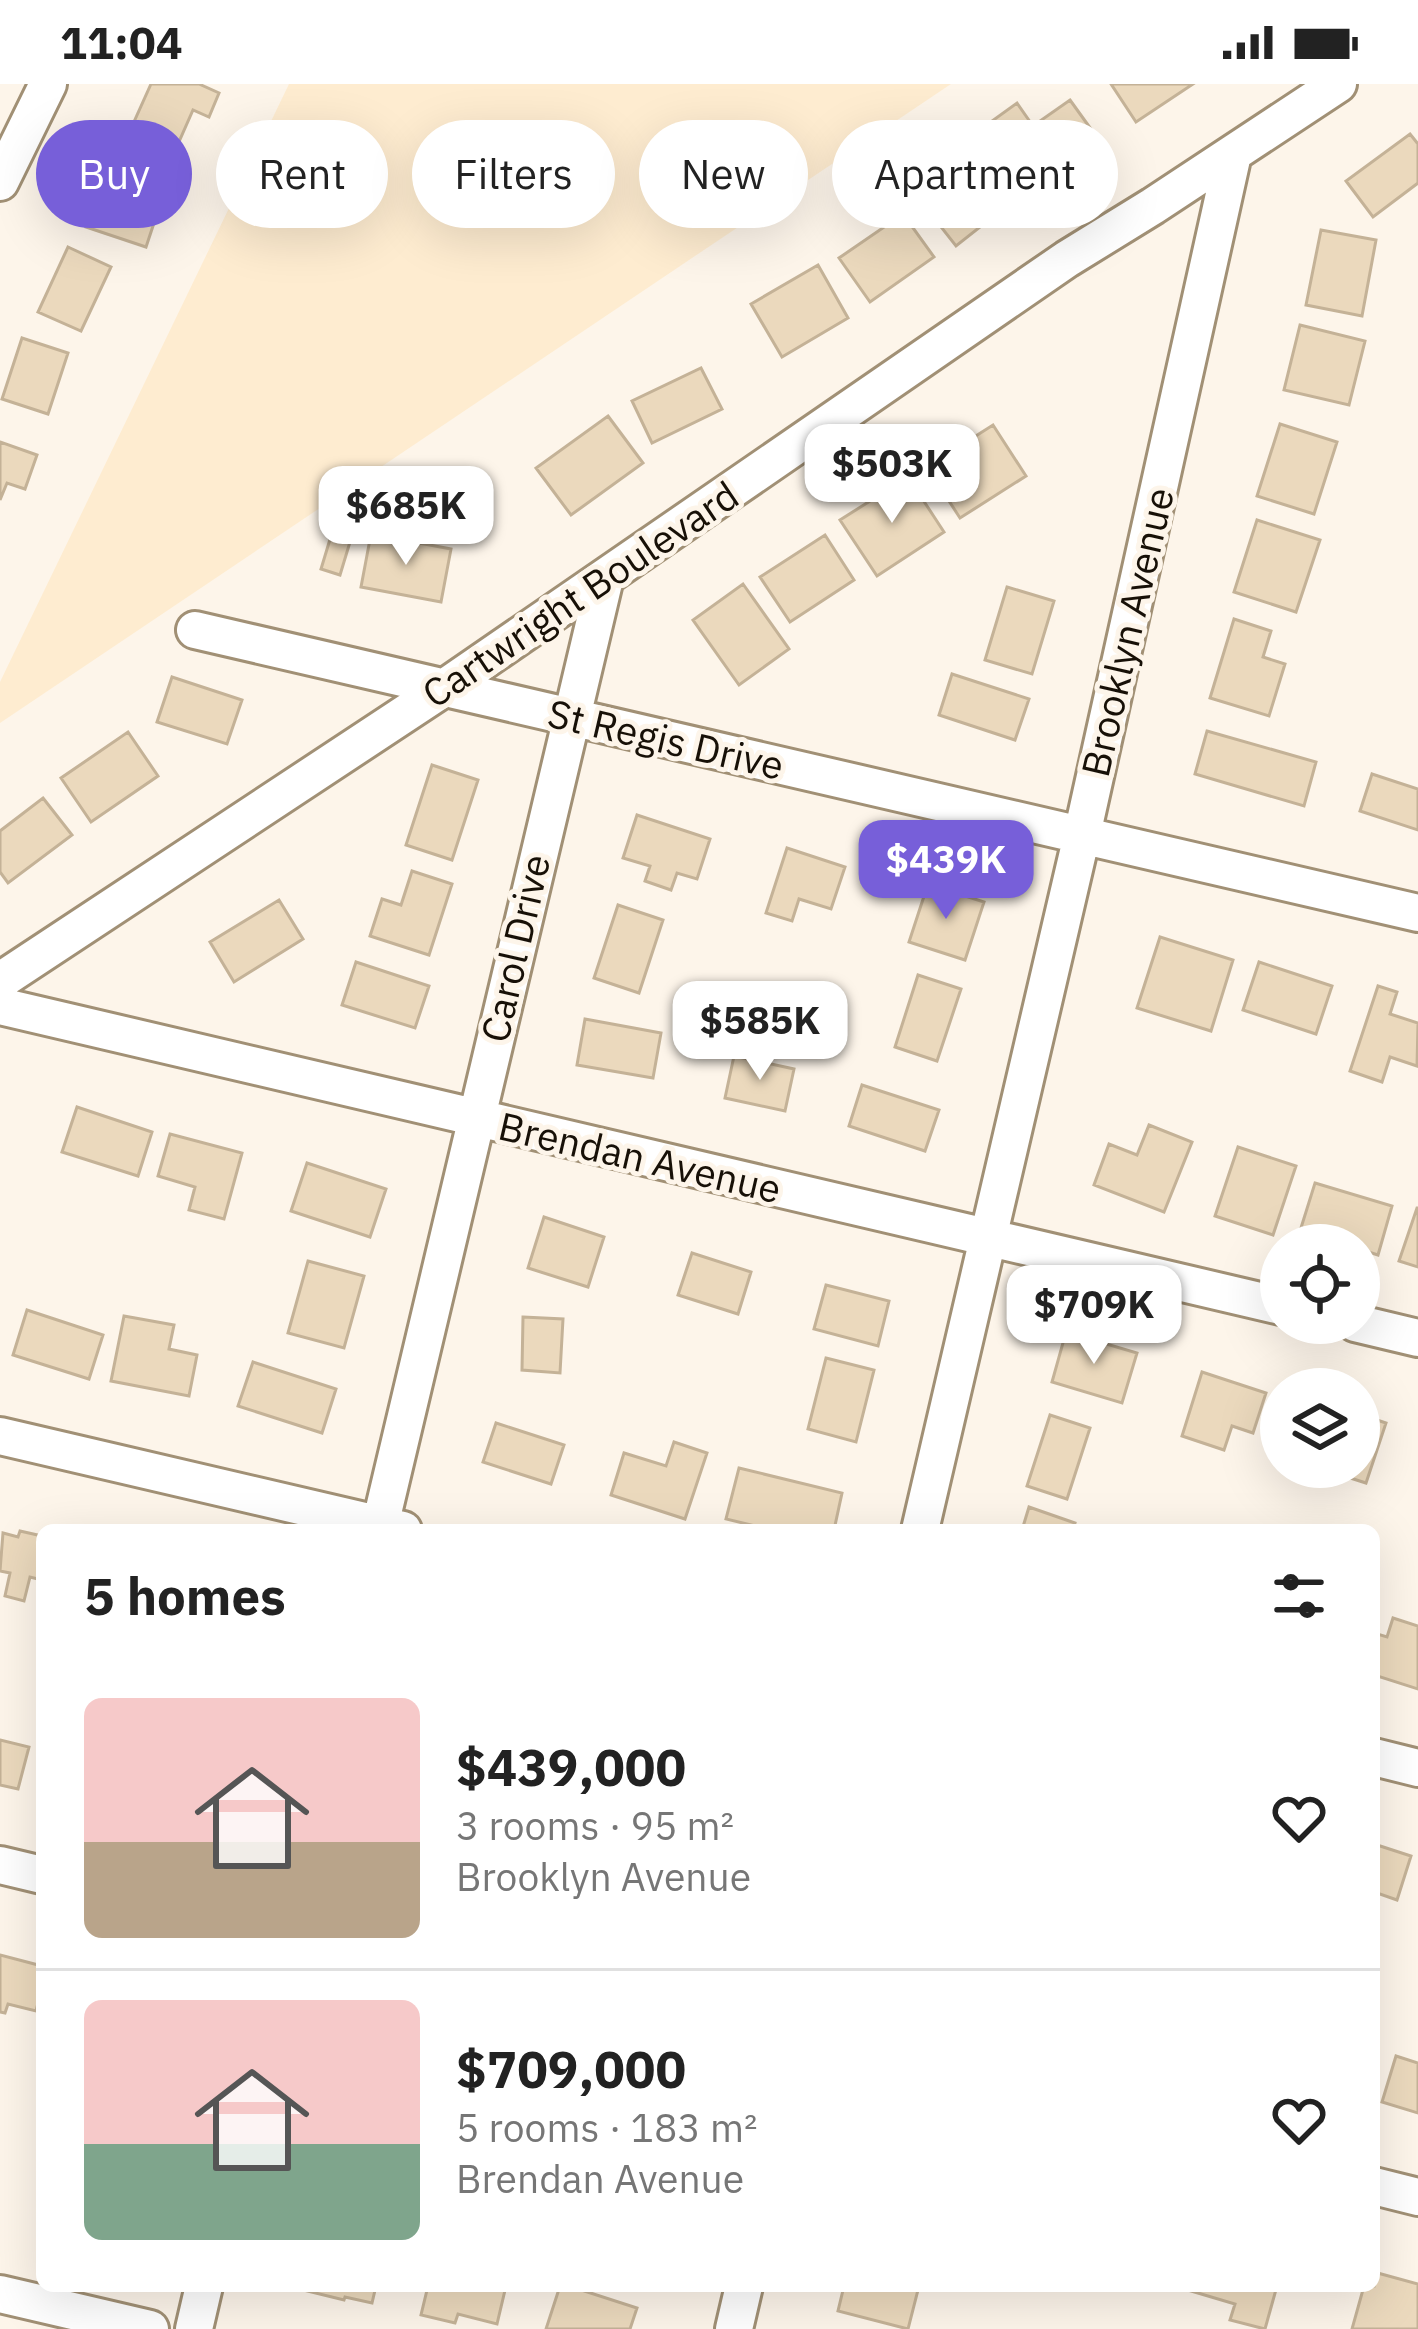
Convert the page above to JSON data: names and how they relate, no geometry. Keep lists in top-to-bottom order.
{
  "streets": {
    "street": [
      "Cartwright Boulevard",
      "Brooklyn Avenue",
      "St Regis Drive",
      "Carol Drive",
      "Brendan Avenue"
    ]
  },
  "crossings": [
    ["Cartwright Boulevard", "Brooklyn Avenue"],
    ["Cartwright Boulevard", "St Regis Drive"],
    ["Cartwright Boulevard", "Carol Drive"],
    ["Brooklyn Avenue", "St Regis Drive"],
    ["Brooklyn Avenue", "Brendan Avenue"],
    ["St Regis Drive", "Carol Drive"],
    ["Carol Drive", "Brendan Avenue"]
  ],
  "page": {
    "status": "11:04",
    "chip": [
      "Buy",
      "Rent",
      "Filters",
      "New",
      "Apartment"
    ],
    "price": [
      "$503K",
      "$685K",
      "$439K",
      "$585K",
      "$709K"
    ],
    "heading": "5 homes",
    "list": [
      {
        "name": "$439,000",
        "note": "3 rooms · 95 m² · Brooklyn Avenue"
      },
      {
        "name": "$709,000",
        "note": "5 rooms · 183 m² · Brendan Avenue"
      }
    ]
  }
}
